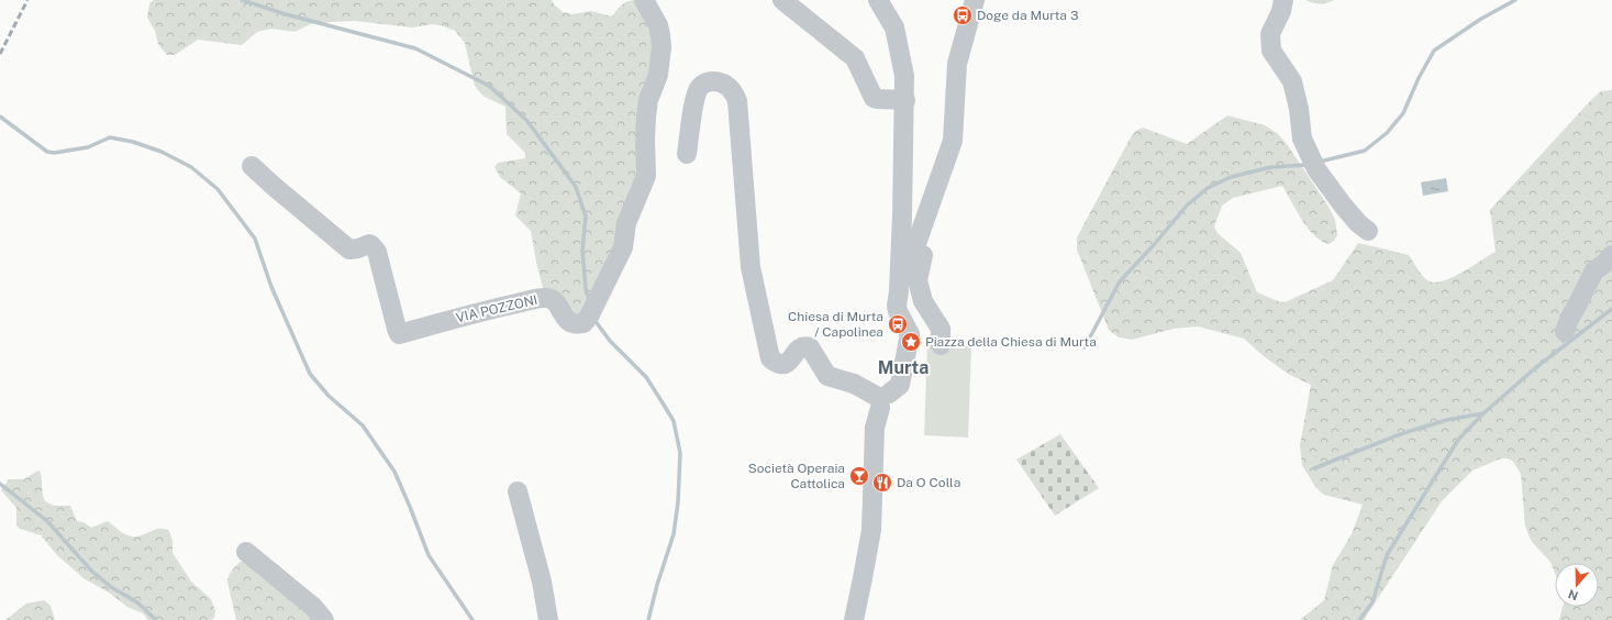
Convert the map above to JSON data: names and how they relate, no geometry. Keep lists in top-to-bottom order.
{
  "streets": {
    "street": ["VIA POZZONI"]
  },
  "districts": ["Murta"],
  "places": {
    "bus stop": ["Doge da Murta 3", "Chiesa di Murta / Capolinea"],
    "place": ["Piazza della Chiesa di Murta"],
    "bar": ["Società Operaia Cattolica"],
    "restaurant": ["Da O Colla"]
  },
  "north": "bottom"
}
